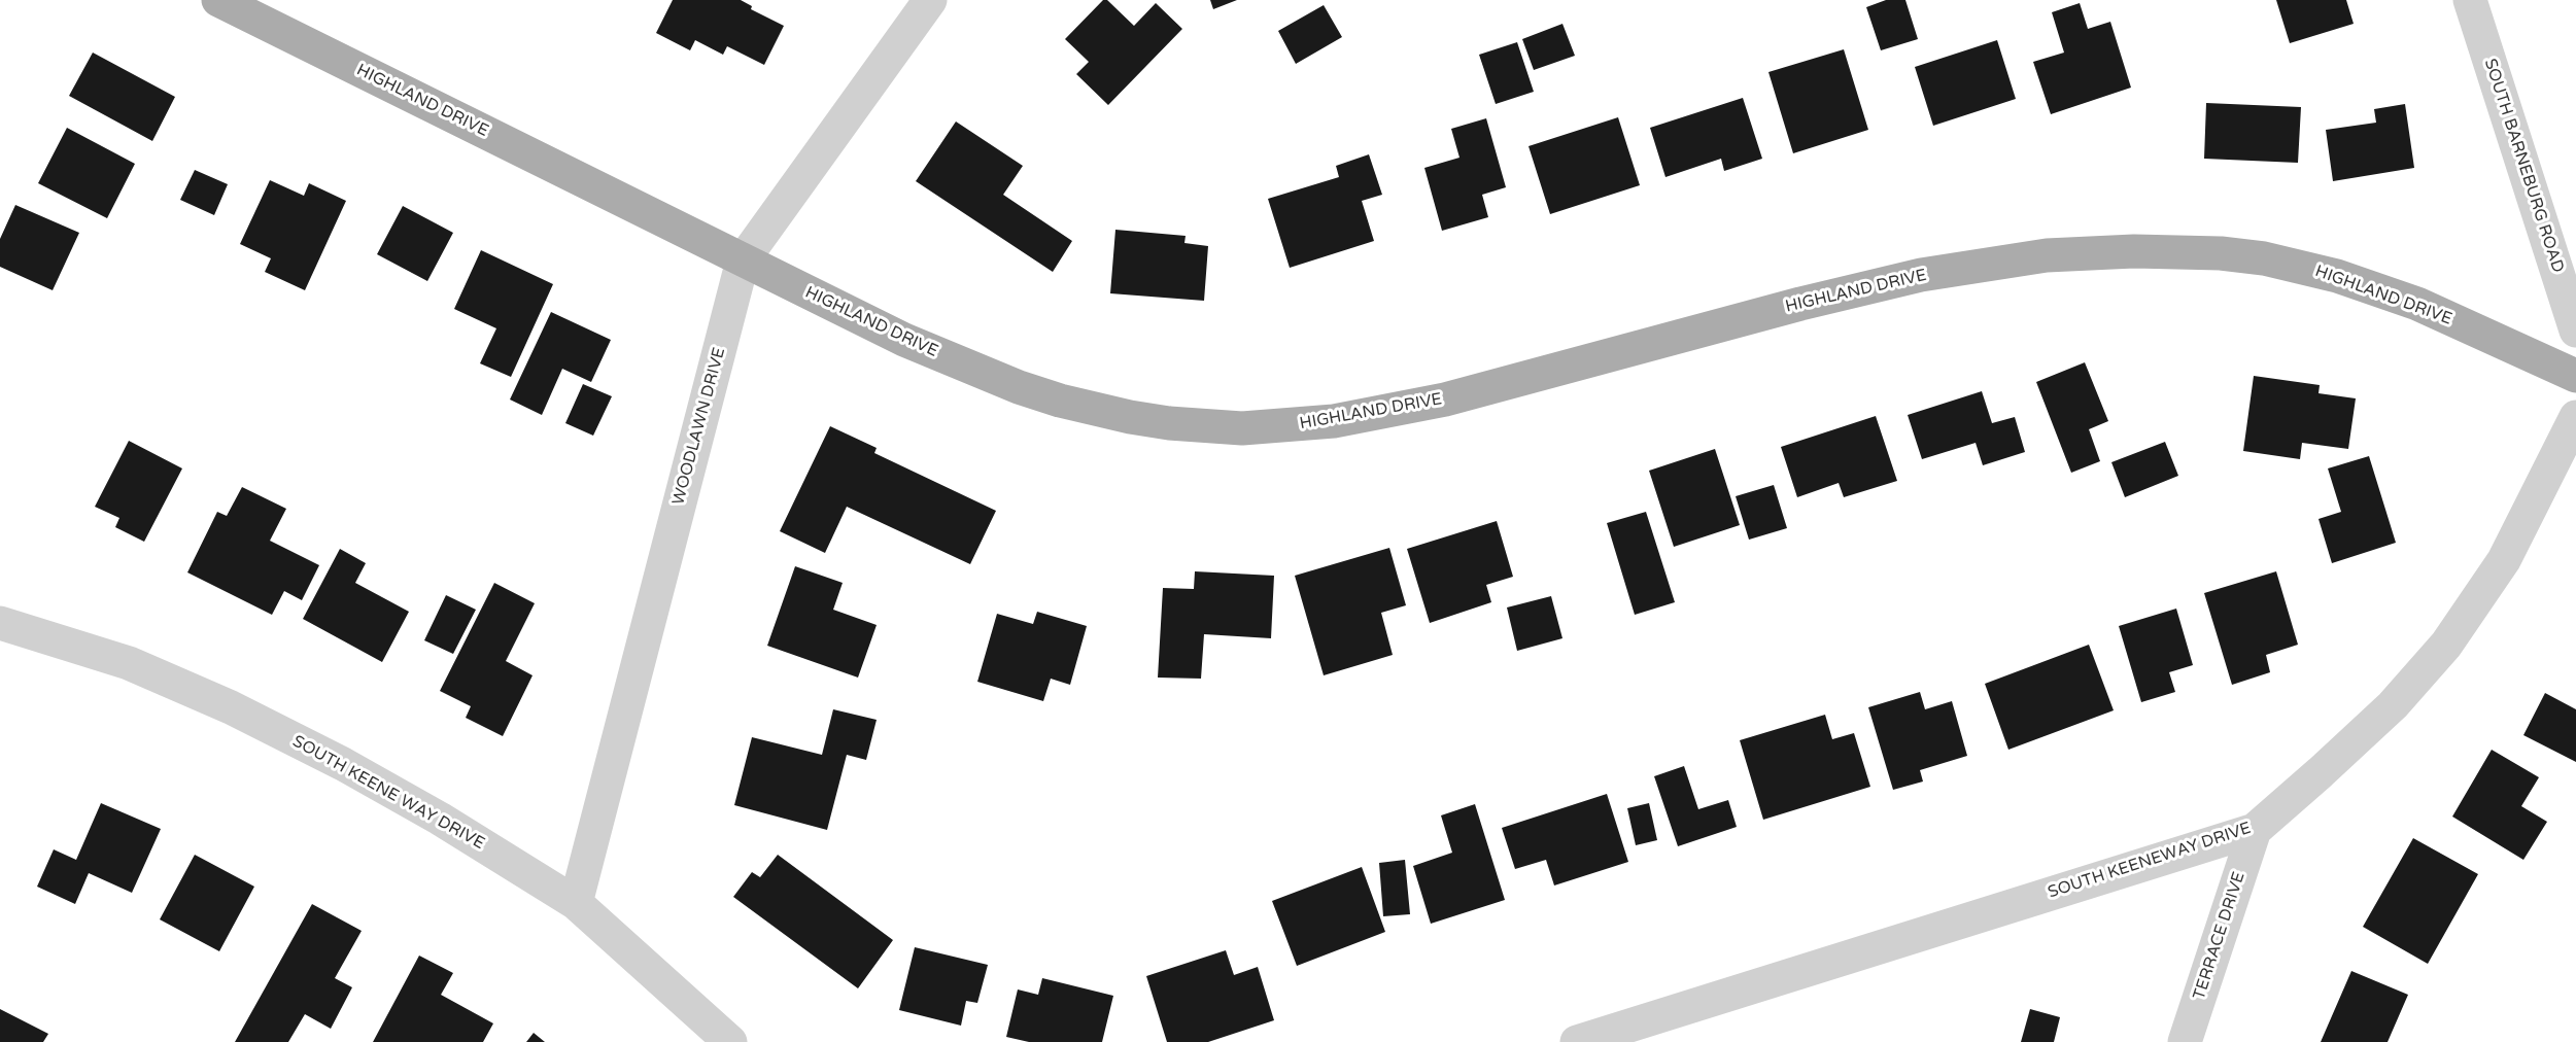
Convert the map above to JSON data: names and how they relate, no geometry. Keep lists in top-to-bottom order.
{
  "streets": {
    "main road": ["HIGHLAND DRIVE"],
    "street": [
      "SOUTH BARNEBURG ROAD",
      "WOODLAWN DRIVE",
      "SOUTH KEENE WAY DRIVE",
      "SOUTH KEENEWAY DRIVE",
      "TERRACE DRIVE"
    ]
  },
  "crossings": [
    ["HIGHLAND DRIVE", "WOODLAWN DRIVE"],
    ["WOODLAWN DRIVE", "SOUTH KEENE WAY DRIVE"],
    ["SOUTH KEENEWAY DRIVE", "TERRACE DRIVE"]
  ]
}
